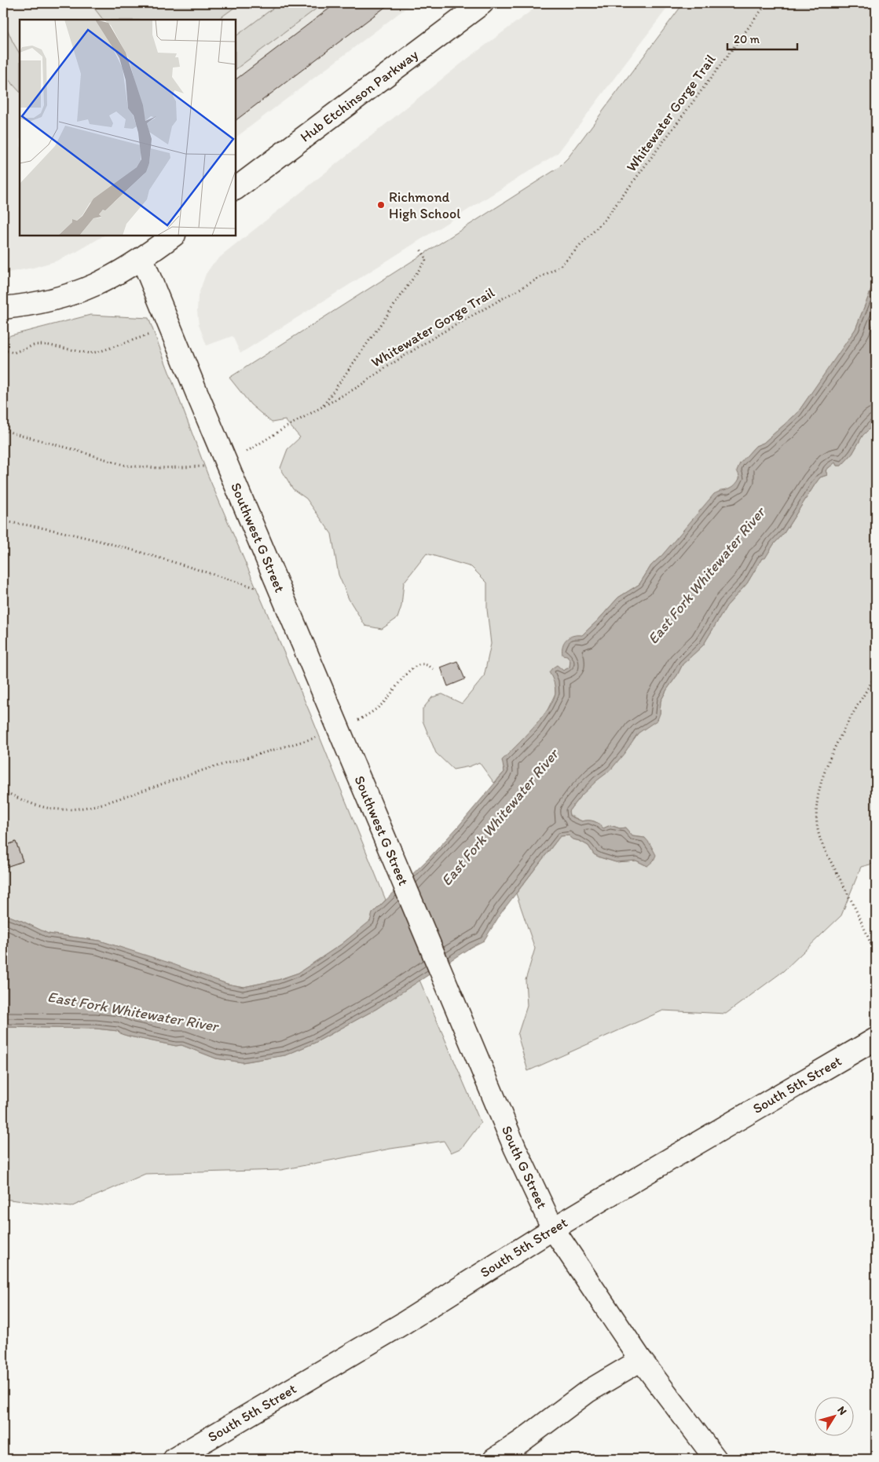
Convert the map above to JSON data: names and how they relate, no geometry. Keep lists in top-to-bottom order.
{
  "streets": {
    "street": [
      "Hub Etchinson Parkway",
      "Southwest G Street",
      "South 5th Street",
      "South G Street"
    ],
    "path": ["Whitewater Gorge Trail"]
  },
  "crossings": [
    ["Southwest G Street", "South G Street"],
    ["South 5th Street", "South G Street"]
  ],
  "water": ["East Fork Whitewater River"],
  "places": ["Richmond High School"],
  "scale_bar": "20 m",
  "north": "top right"
}
